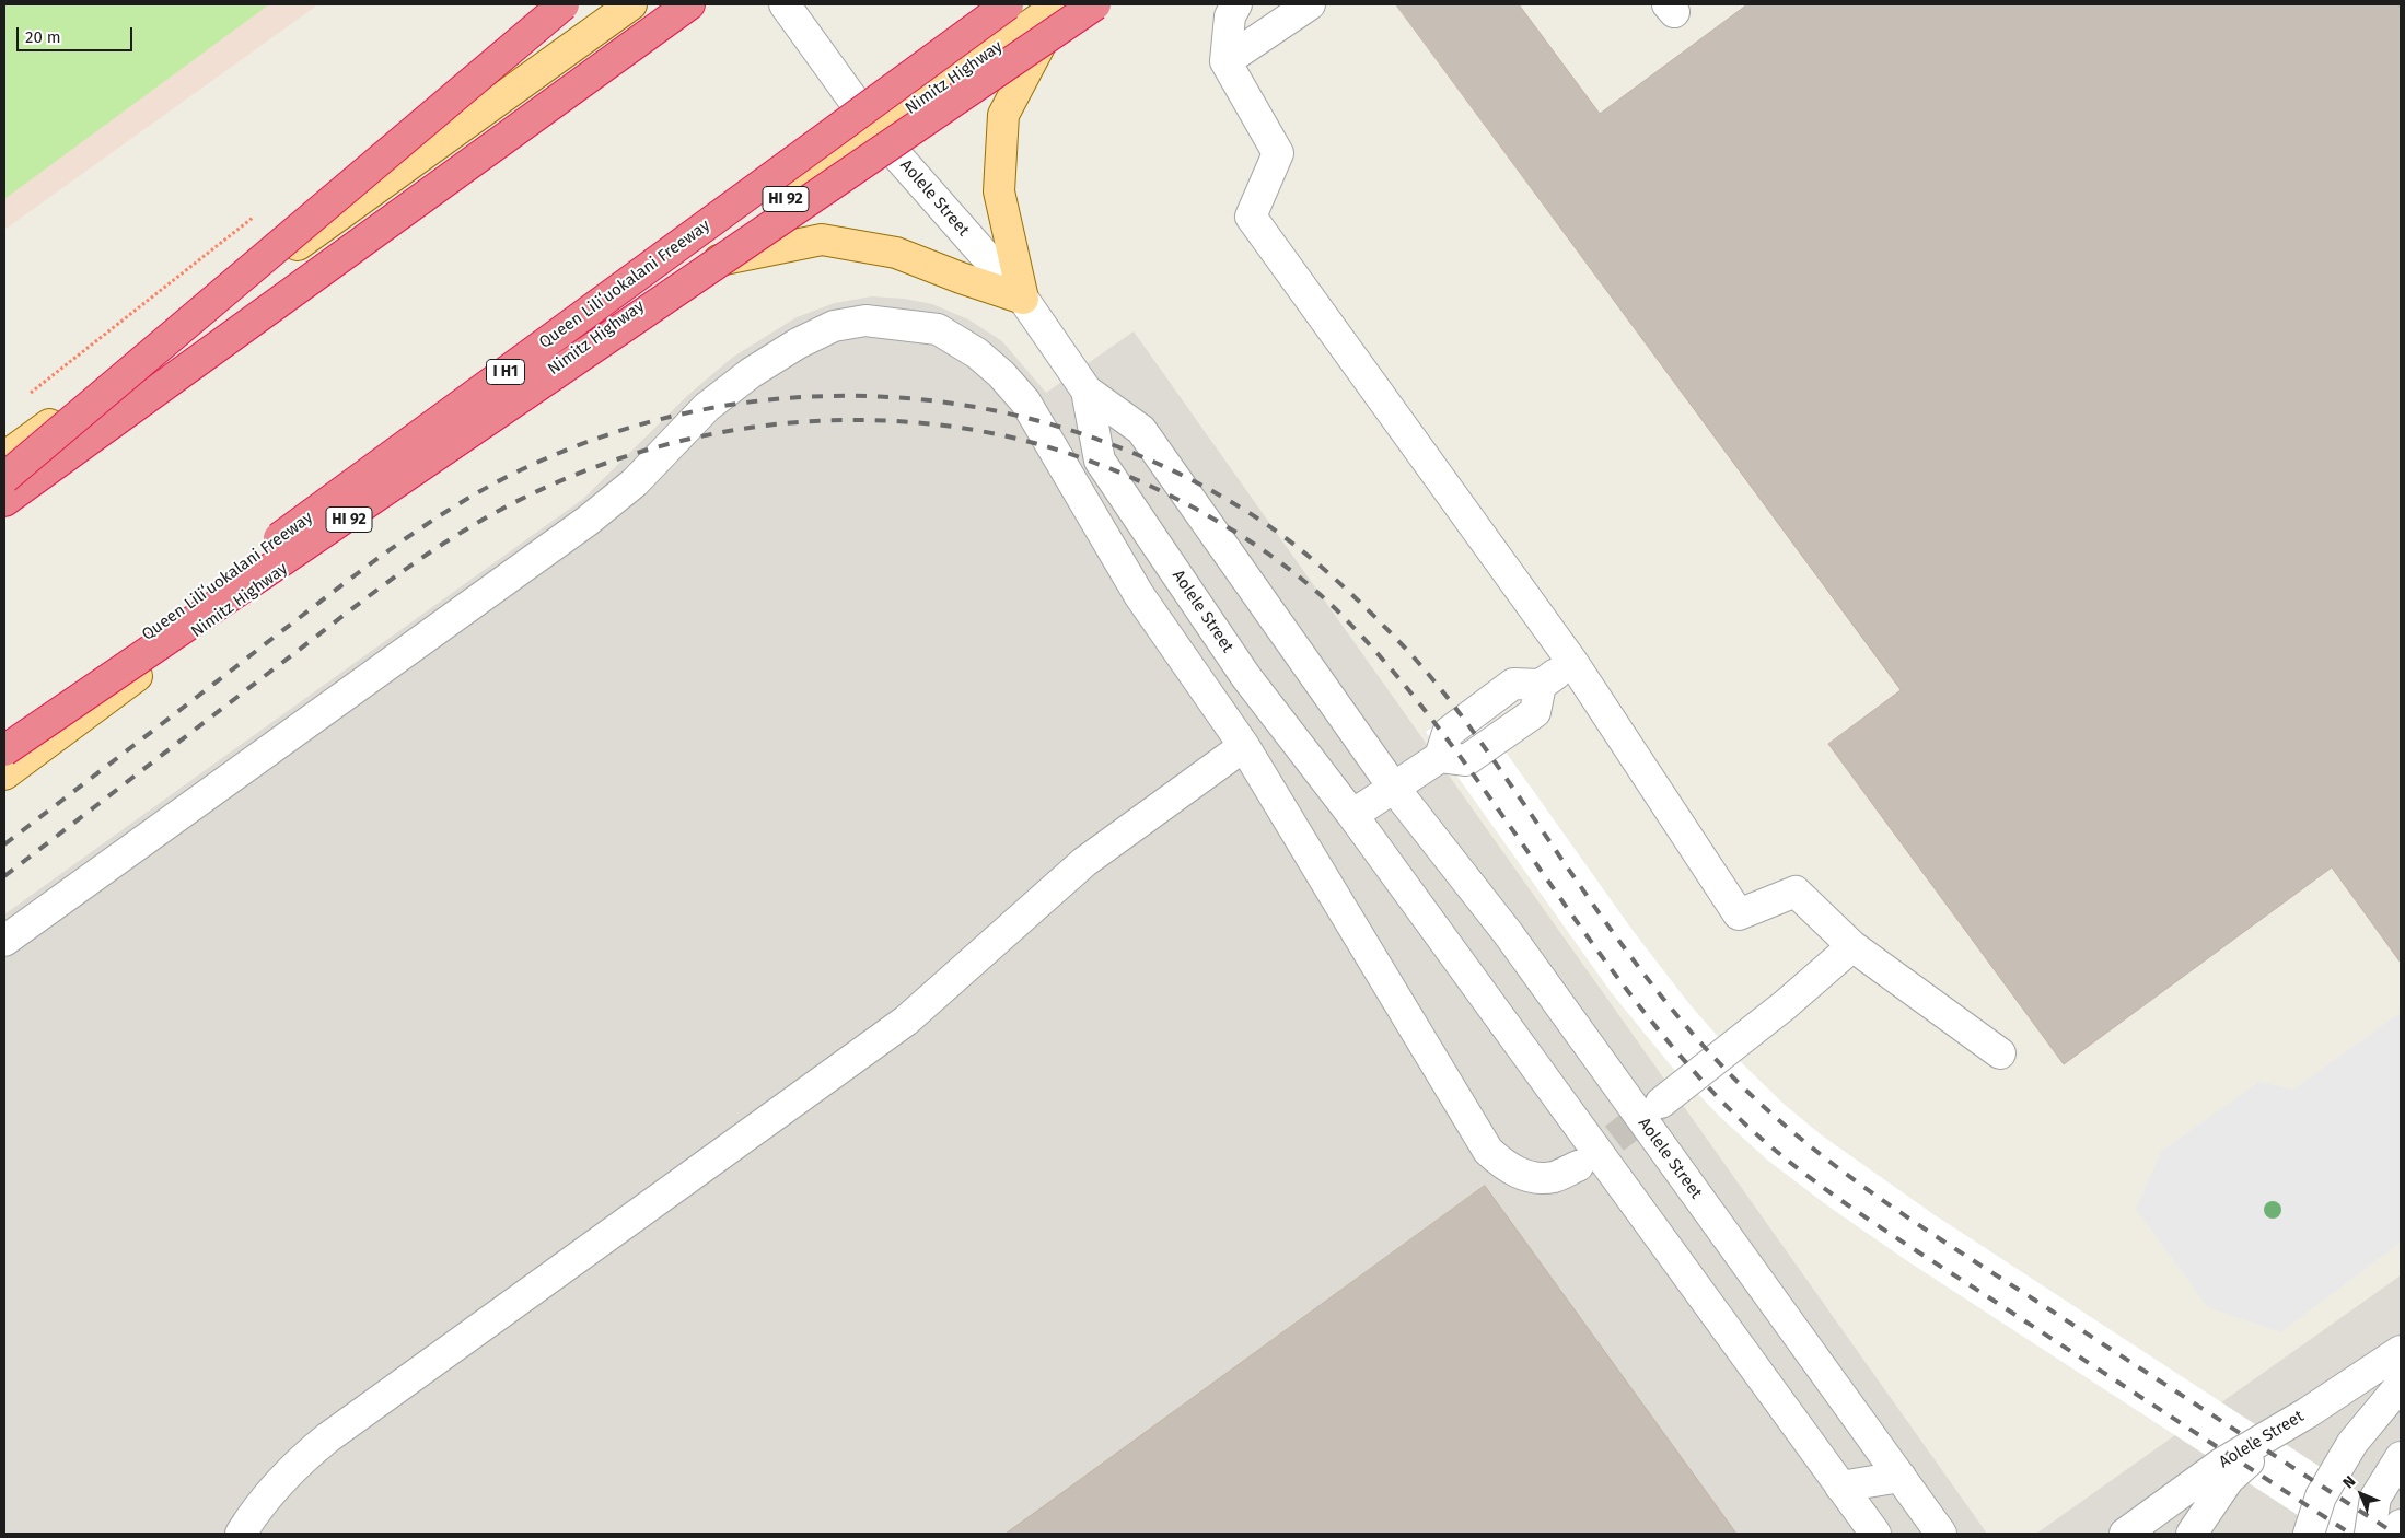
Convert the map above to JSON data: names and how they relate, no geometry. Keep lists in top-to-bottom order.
{
  "streets": {
    "highway": ["Queen Liliʻuokalani Freeway", "I H1"],
    "main road": ["Nimitz Highway", "HI 92"],
    "street": ["Aolele Street"]
  },
  "crossings": [
    ["Nimitz Highway", "Aolele Street"]
  ],
  "scale_bar": "20 m",
  "north": "top left"
}
